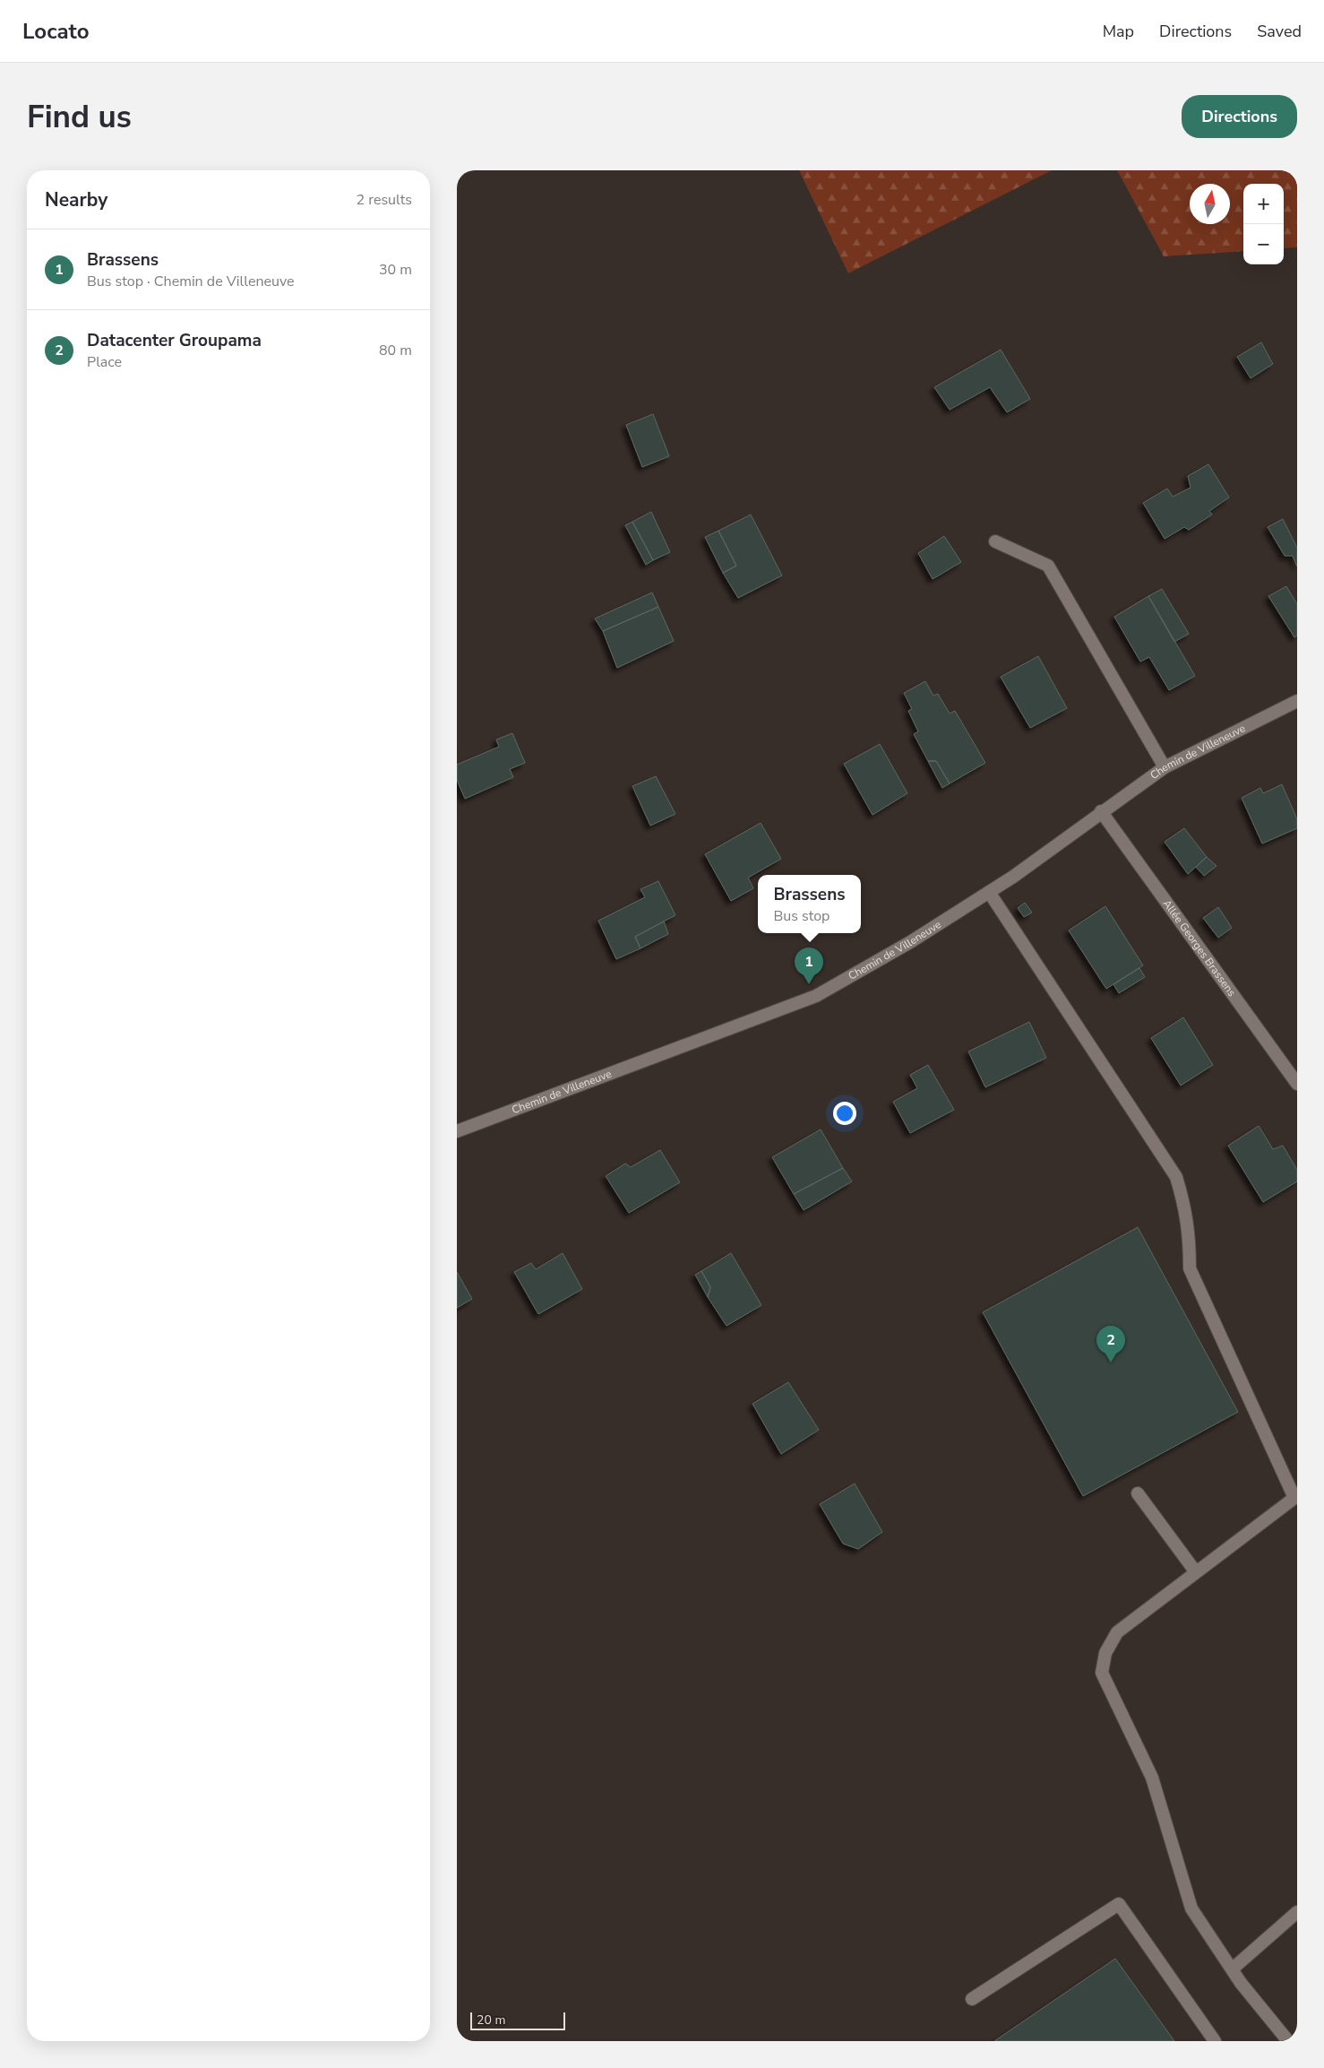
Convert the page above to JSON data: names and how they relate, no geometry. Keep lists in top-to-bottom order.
{
  "streets": {
    "street": ["Chemin de Villeneuve", "Allée Georges Brassens"]
  },
  "crossings": [
    ["Chemin de Villeneuve", "Allée Georges Brassens"]
  ],
  "scale_bar": "20 m",
  "north": "top",
  "page": {
    "header": "Locato",
    "nav": ["Map", "Directions", "Saved"],
    "buttons": "Directions",
    "title": "Find us",
    "heading": ["Nearby", "2 results"],
    "map_buttons": ["+", "−"],
    "list": [
      {
        "mark": "1",
        "name": "Brassens",
        "note": "Bus stop · Chemin de Villeneuve",
        "value": "30 m"
      },
      {
        "mark": "2",
        "name": "Datacenter Groupama",
        "note": "Place",
        "value": "80 m"
      }
    ],
    "popup": ["Brassens", "Bus stop"],
    "pins": ["1", "2"],
    "scale": "20 m"
  }
}
